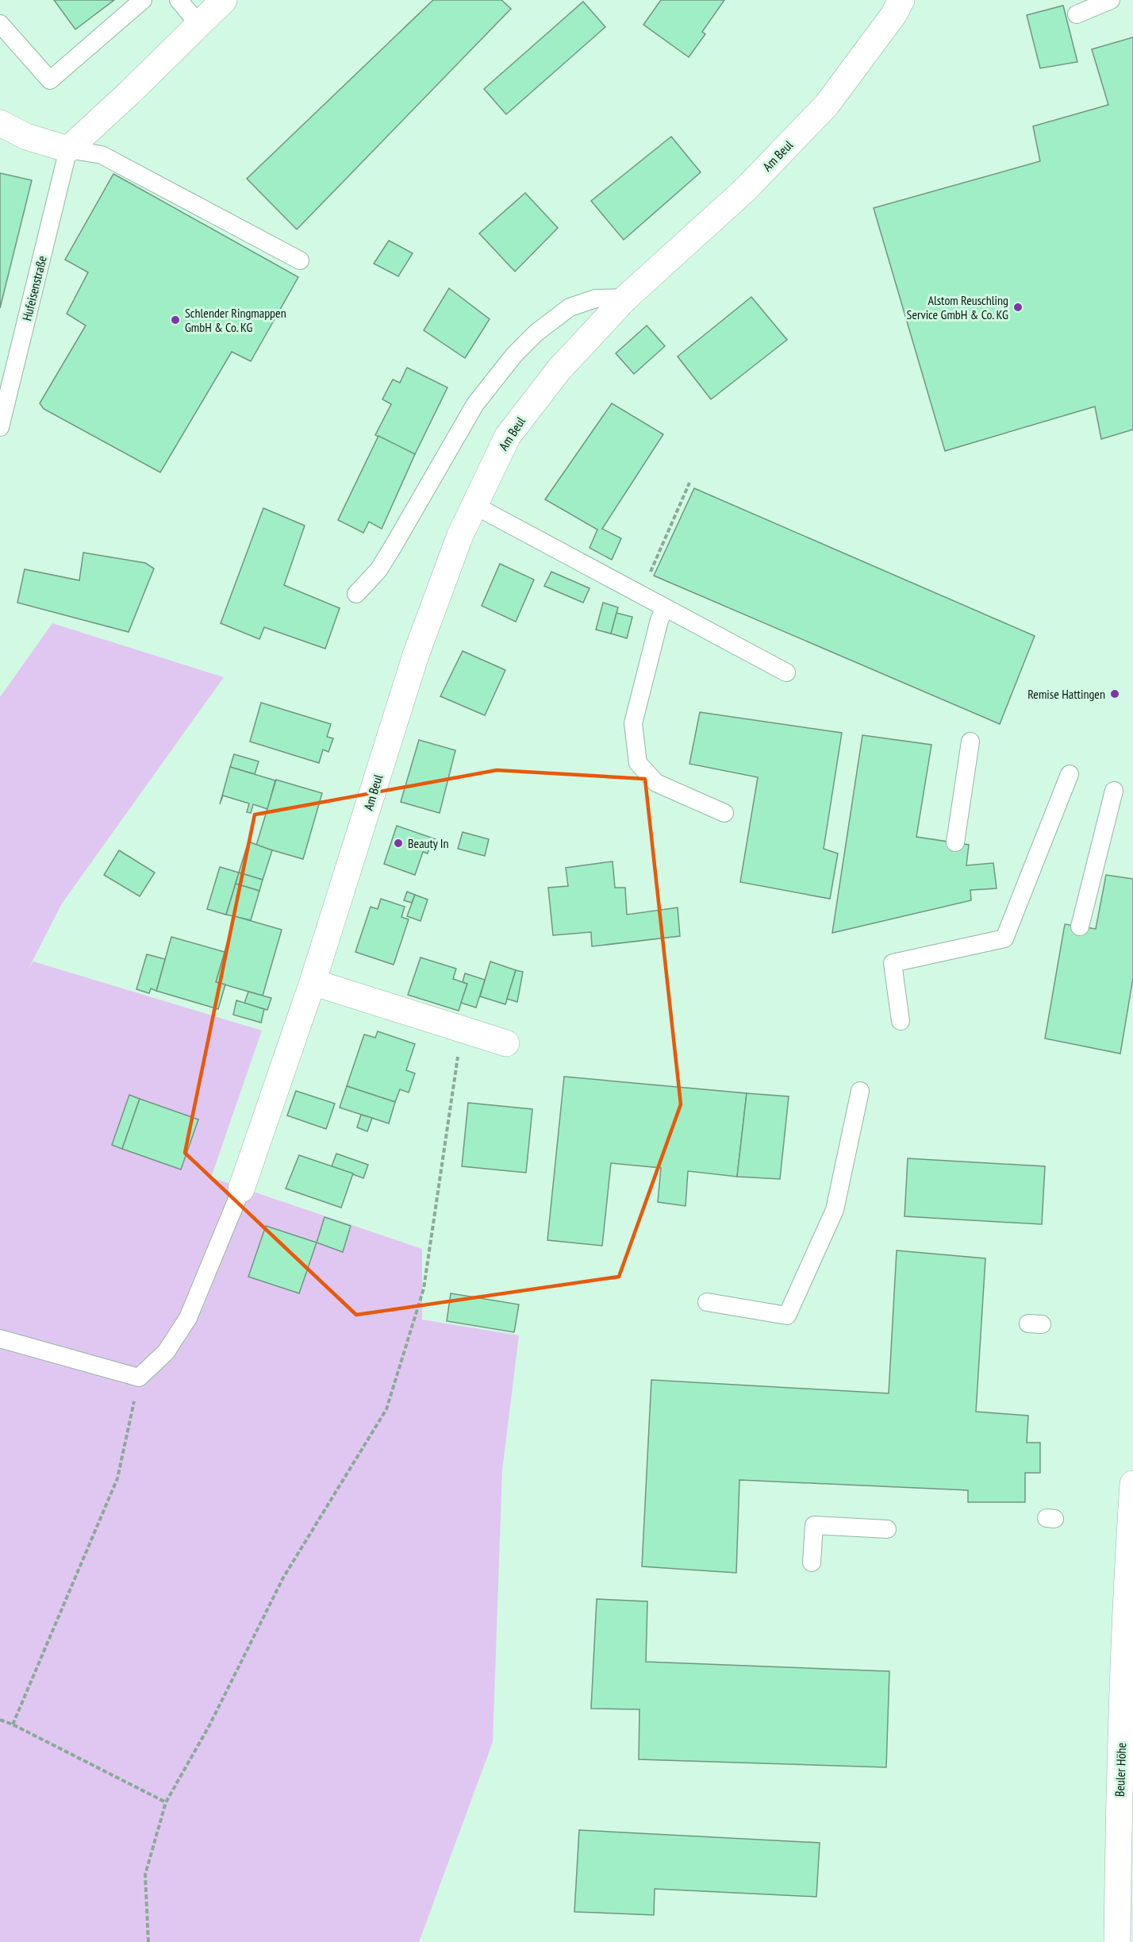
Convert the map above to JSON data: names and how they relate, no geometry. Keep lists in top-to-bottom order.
{
  "streets": {
    "street": ["Am Beul", "Beuler Höhe"],
    "lane": ["Hufeisenstraße"]
  },
  "places": [
    "Alstom Reuschling Service GmbH & Co. KG",
    "Schlender Ringmappen GmbH & Co. KG",
    "Remise Hattingen",
    "Beauty In"
  ]
}
